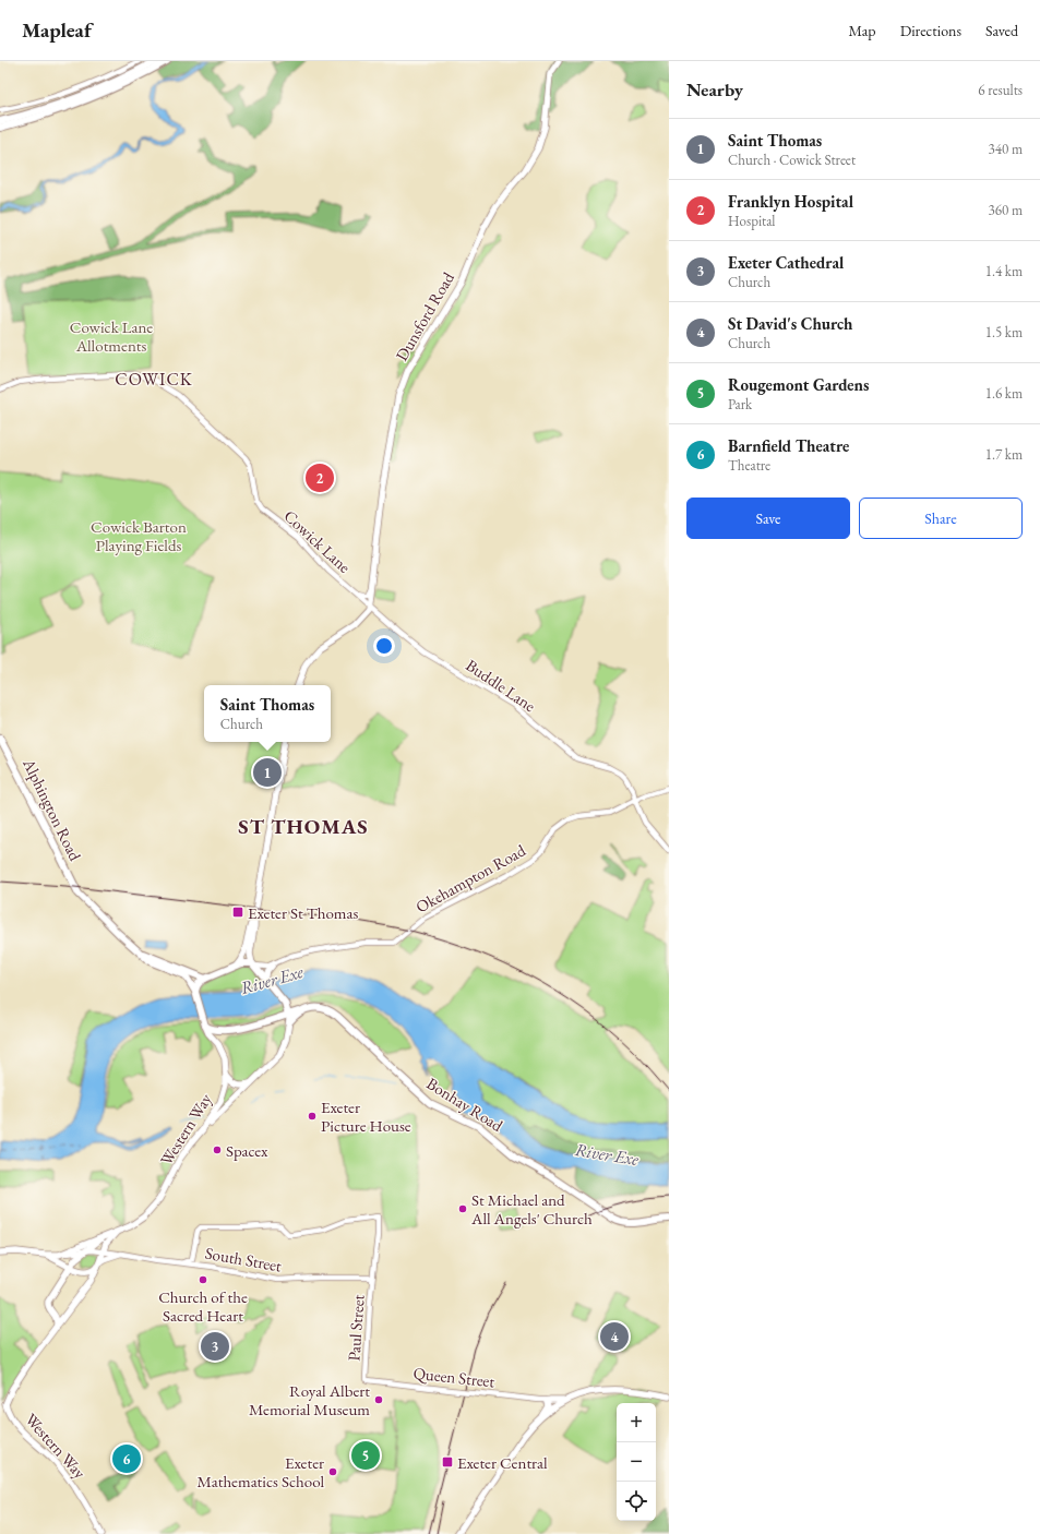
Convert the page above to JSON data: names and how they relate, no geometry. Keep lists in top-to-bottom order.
{
  "streets": {
    "highway": ["Alphington Road", "Bonhay Road"],
    "main road": ["Dunsford Road", "Western Way"],
    "street": [
      "Cowick Lane",
      "Buddle Lane",
      "Okehampton Road",
      "South Street",
      "Paul Street",
      "Queen Street"
    ]
  },
  "crossings": [
    ["Dunsford Road", "Cowick Lane"],
    ["Dunsford Road", "Buddle Lane"],
    ["Cowick Lane", "Buddle Lane"],
    ["Buddle Lane", "Okehampton Road"],
    ["Alphington Road", "Bonhay Road"],
    ["Alphington Road", "Western Way"],
    ["Bonhay Road", "Western Way"],
    ["South Street", "Paul Street"],
    ["Paul Street", "Queen Street"]
  ],
  "districts": ["COWICK", "ST THOMAS"],
  "water": ["River Exe"],
  "parks": ["Cowick Lane Allotments", "Cowick Barton Playing Fields"],
  "places": {
    "transit": ["Exeter St Thomas", "Exeter Central"],
    "other": [
      "Exeter Picture House",
      "Spacex",
      "St Michael and All Angels' Church",
      "Church of the Sacred Heart",
      "Royal Albert Memorial Museum",
      "Exeter Mathematics School"
    ]
  },
  "page": {
    "header": "Mapleaf",
    "nav": ["Map", "Directions", "Saved"],
    "heading": ["Nearby", "6 results"],
    "list": [
      {
        "mark": "1",
        "name": "Saint Thomas",
        "note": "Church · Cowick Street",
        "value": "340 m"
      },
      {
        "mark": "2",
        "name": "Franklyn Hospital",
        "note": "Hospital",
        "value": "360 m"
      },
      {
        "mark": "3",
        "name": "Exeter Cathedral",
        "note": "Church",
        "value": "1.4 km"
      },
      {
        "mark": "4",
        "name": "St David's Church",
        "note": "Church",
        "value": "1.5 km"
      },
      {
        "mark": "5",
        "name": "Rougemont Gardens",
        "note": "Park",
        "value": "1.6 km"
      },
      {
        "mark": "6",
        "name": "Barnfield Theatre",
        "note": "Theatre",
        "value": "1.7 km"
      }
    ],
    "pins": [
      "2",
      "1",
      "4",
      "3",
      "5",
      "6"
    ],
    "buttons": ["Save", "Share"],
    "popup": ["Saint Thomas", "Church"],
    "map_buttons": ["+", "−"]
  }
}
